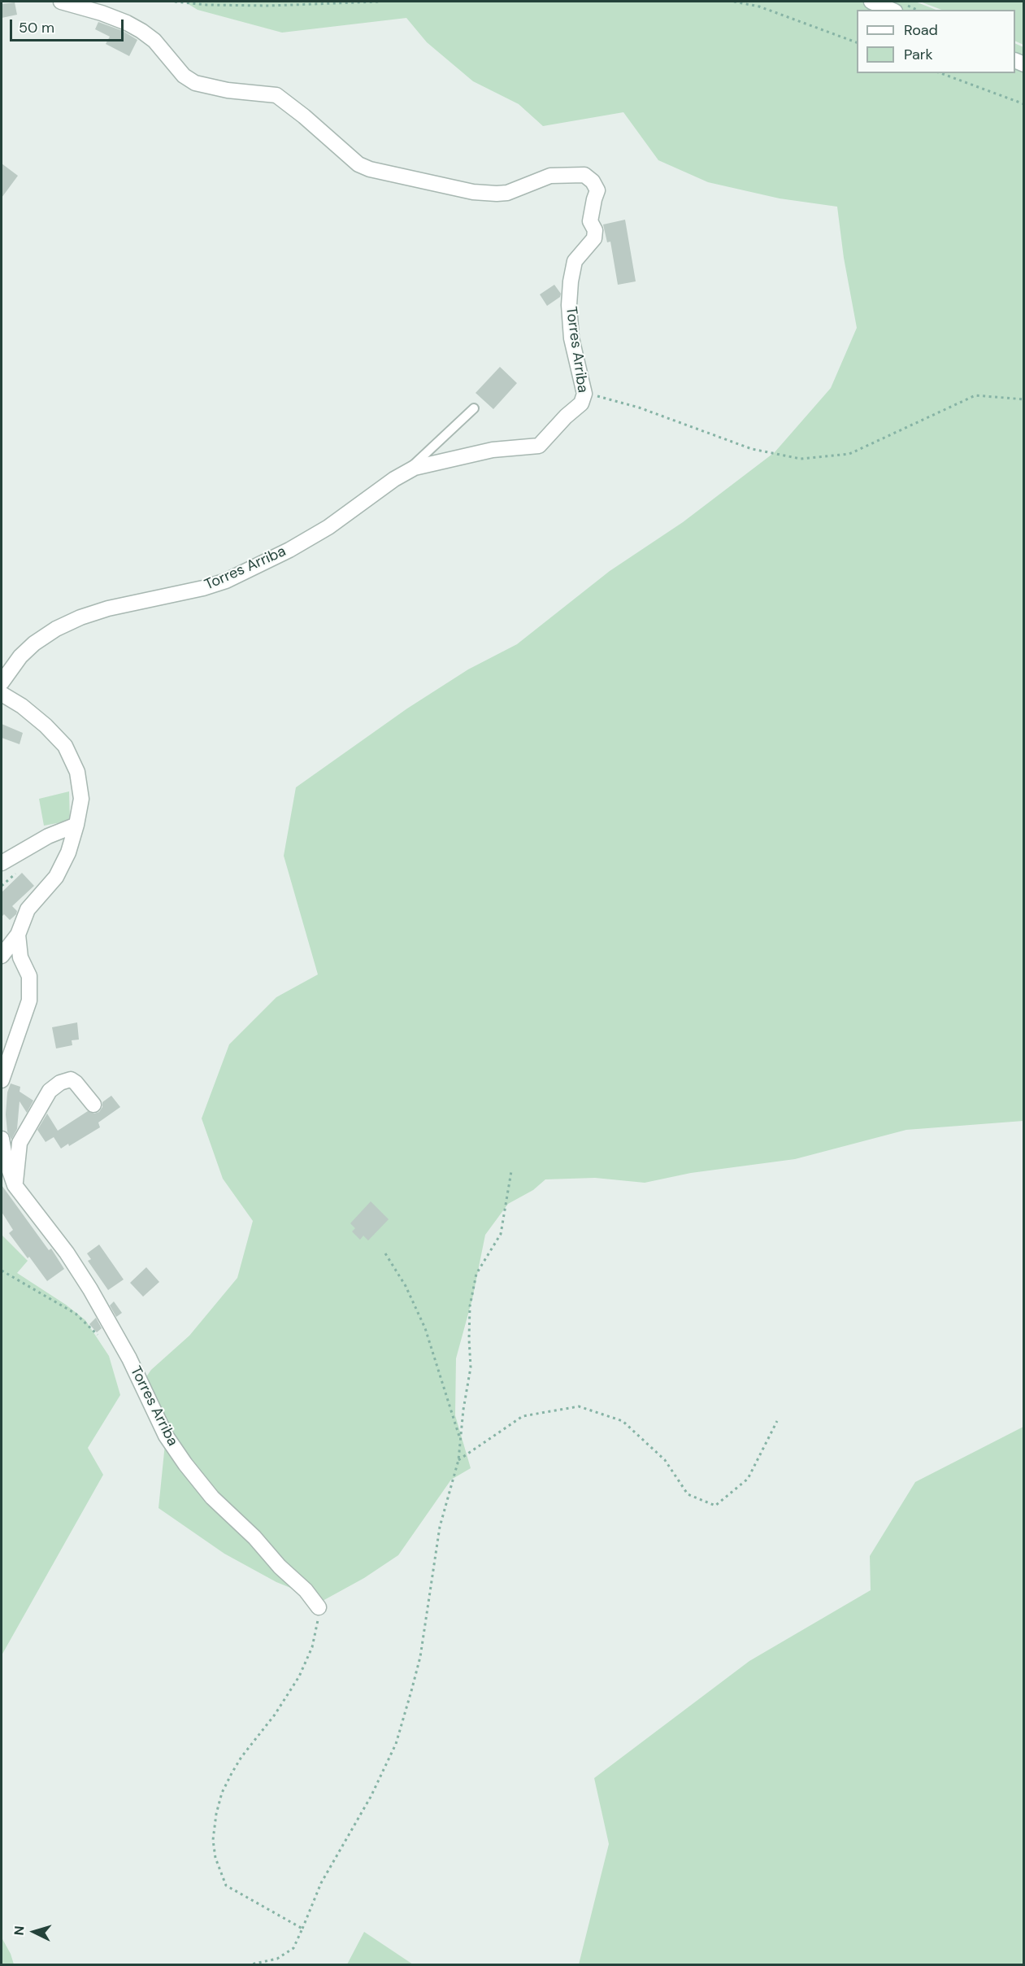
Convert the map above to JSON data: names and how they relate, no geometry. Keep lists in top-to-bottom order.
{
  "streets": {
    "street": ["Torres Arriba"]
  },
  "legend": ["Road", "Park"],
  "scale_bar": "50 m",
  "north": "left"
}
